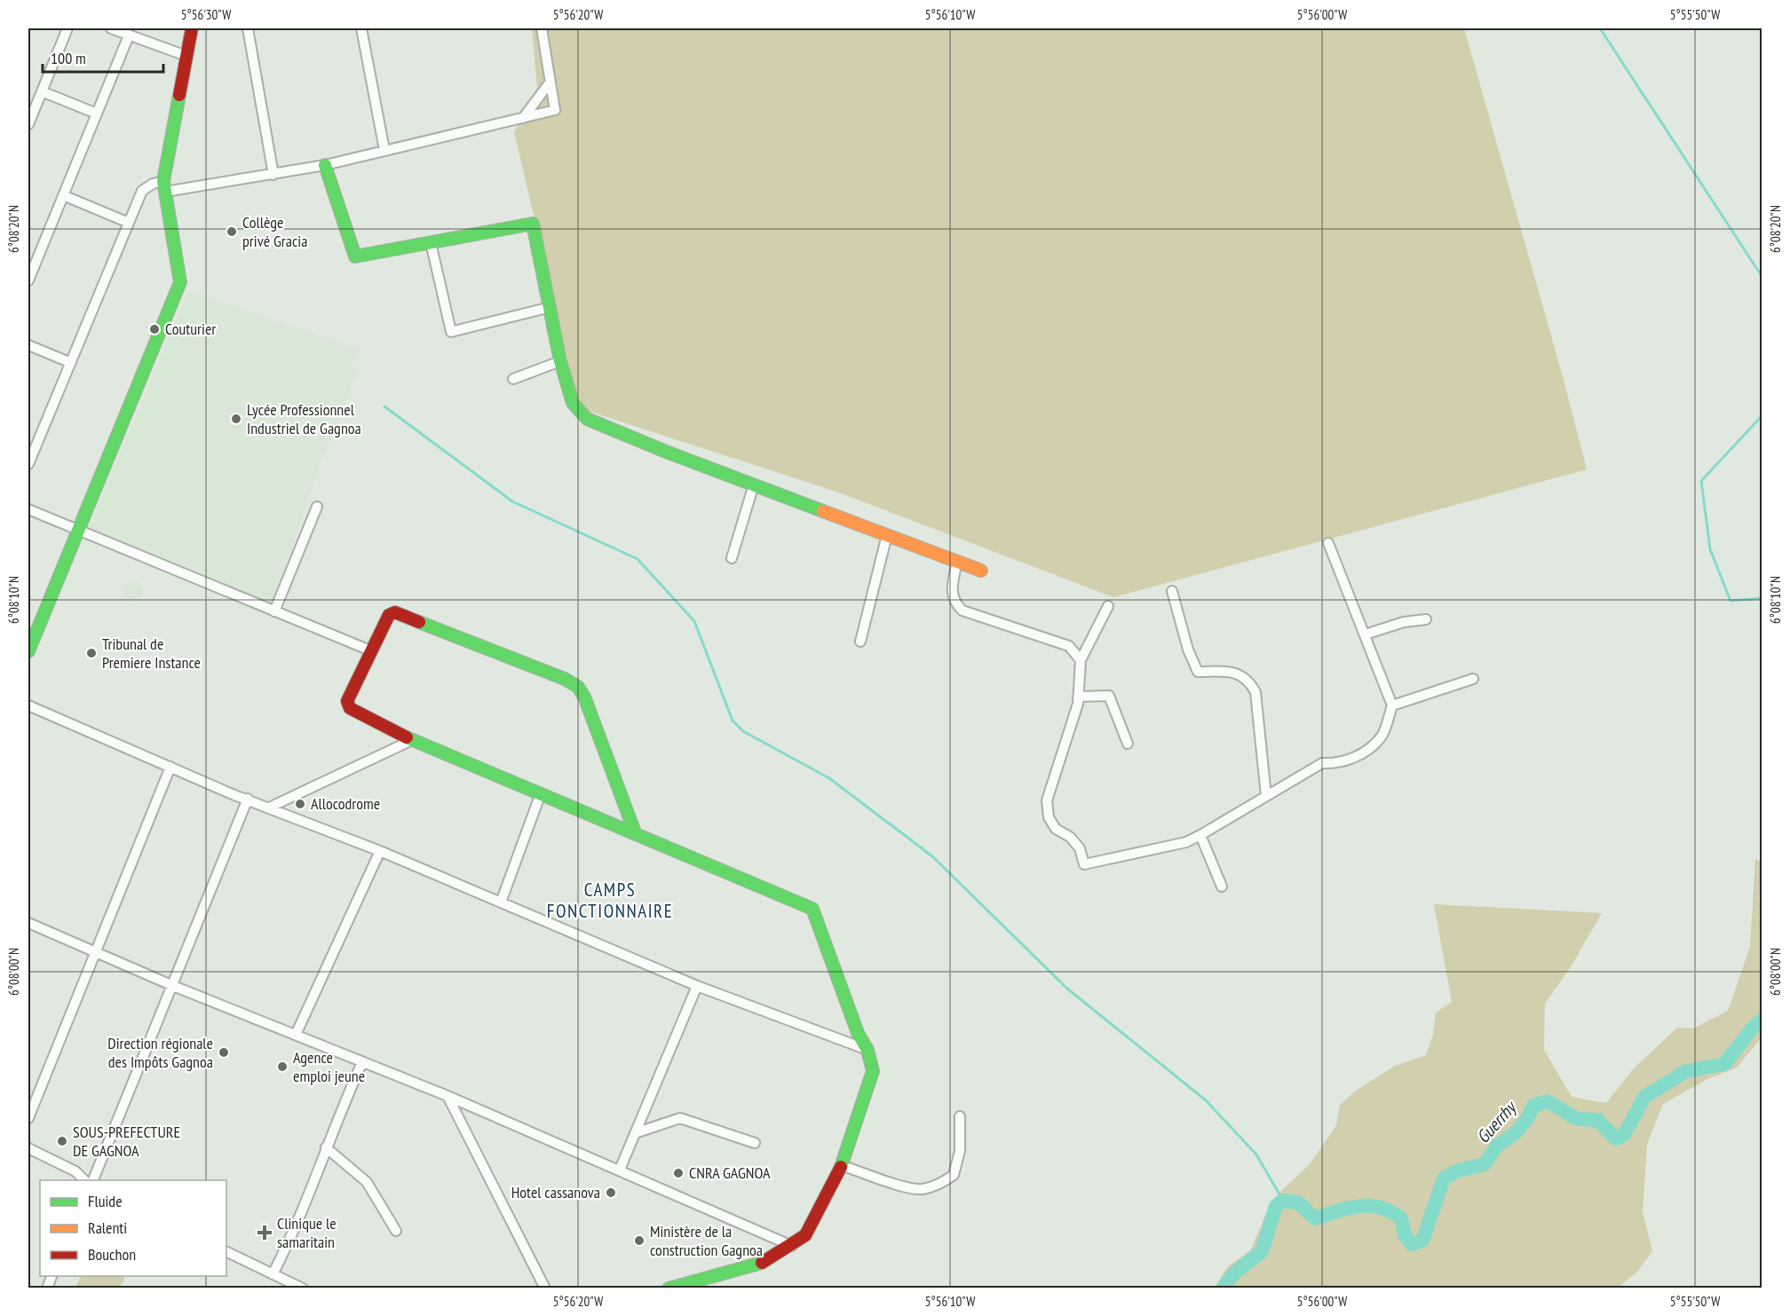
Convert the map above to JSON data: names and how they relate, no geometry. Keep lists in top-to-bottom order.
{
  "districts": ["CAMPS FONCTIONNAIRE"],
  "water": ["Guerrhy"],
  "places": {
    "other": [
      "Collège privé Gracia",
      "Couturier",
      "Lycée Professionnel Industriel de Gagnoa",
      "Tribunal de Premiere Instance",
      "Allocodrome",
      "Direction régionale des Impôts Gagnoa",
      "Agence emploi jeune",
      "SOUS-PREFECTURE DE GAGNOA",
      "CNRA GAGNOA",
      "Hotel cassanova",
      "Ministère de la construction Gagnoa"
    ],
    "health": ["Clinique le samaritain"]
  },
  "legend": ["Fluide", "Ralenti", "Bouchon"],
  "scale_bar": "100 m",
  "coordinates": [
    "5°56'30\"W",
    "5°56'20\"W",
    "5°56'10\"W",
    "5°56'00\"W",
    "5°55'50\"W",
    "6°08'20\"N",
    "6°08'10\"N",
    "6°08'00\"N"
  ]
}
